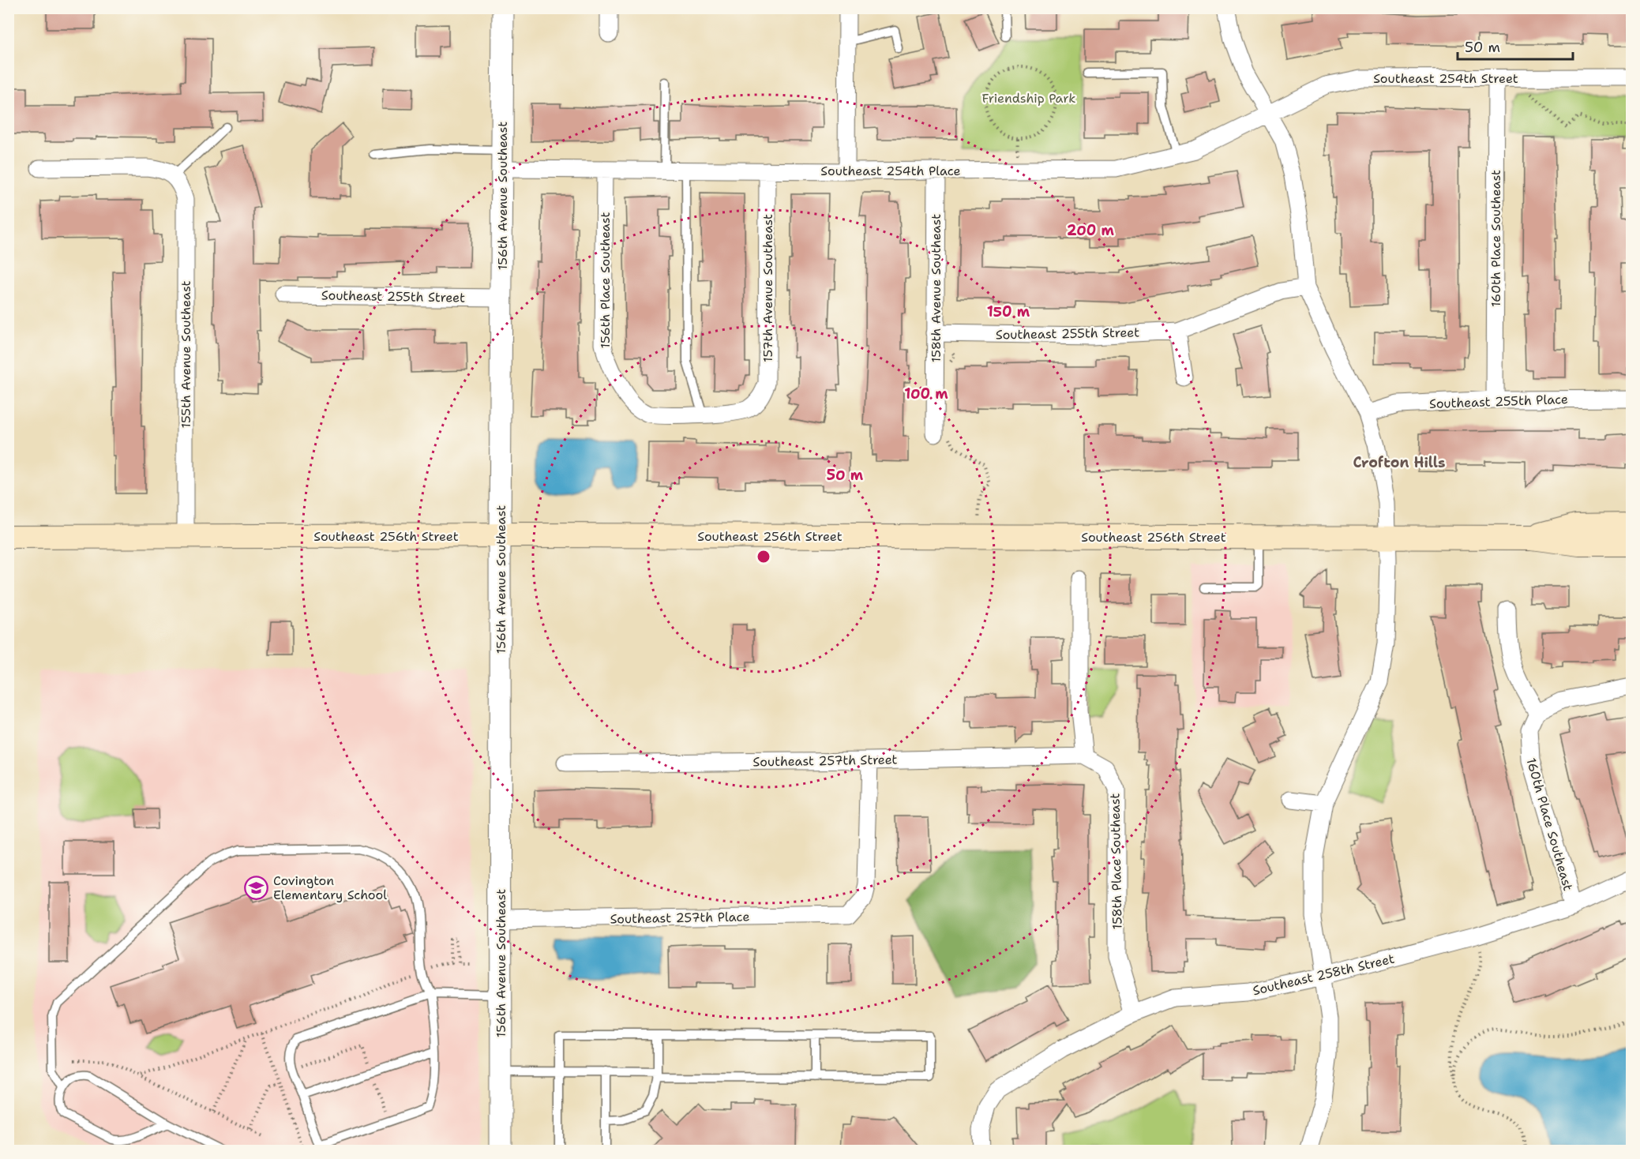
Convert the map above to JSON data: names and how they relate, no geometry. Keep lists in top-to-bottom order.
{
  "streets": {
    "main road": ["Southeast 256th Street"],
    "street": [
      "Southeast 254th Street",
      "Southeast 254th Place",
      "156th Avenue Southeast",
      "160th Place Southeast",
      "156th Place Southeast",
      "157th Avenue Southeast",
      "158th Avenue Southeast",
      "Southeast 255th Street",
      "155th Avenue Southeast",
      "Southeast 255th Place",
      "Southeast 257th Street",
      "158th Place Southeast",
      "Southeast 257th Place",
      "Southeast 258th Street"
    ]
  },
  "crossings": [
    ["Southeast 254th Street", "Southeast 254th Place"],
    ["Southeast 254th Street", "160th Place Southeast"],
    ["Southeast 254th Place", "156th Avenue Southeast"],
    ["Southeast 254th Place", "156th Place Southeast"],
    ["Southeast 254th Place", "157th Avenue Southeast"],
    ["Southeast 254th Place", "158th Avenue Southeast"],
    ["156th Avenue Southeast", "Southeast 255th Street"],
    ["156th Avenue Southeast", "Southeast 256th Street"],
    ["156th Avenue Southeast", "Southeast 257th Place"],
    ["160th Place Southeast", "Southeast 255th Place"],
    ["160th Place Southeast", "Southeast 258th Street"],
    ["156th Place Southeast", "157th Avenue Southeast"],
    ["158th Avenue Southeast", "Southeast 255th Street"],
    ["155th Avenue Southeast", "Southeast 256th Street"],
    ["Southeast 257th Street", "158th Place Southeast"],
    ["Southeast 257th Street", "Southeast 257th Place"],
    ["158th Place Southeast", "Southeast 258th Street"]
  ],
  "districts": ["Crofton Hills"],
  "parks": ["Friendship Park"],
  "places": {
    "school or university": ["Covington Elementary School"]
  },
  "scale_bar": "50 m",
  "rings": [
    "200 m",
    "150 m",
    "100 m",
    "50 m"
  ]
}
